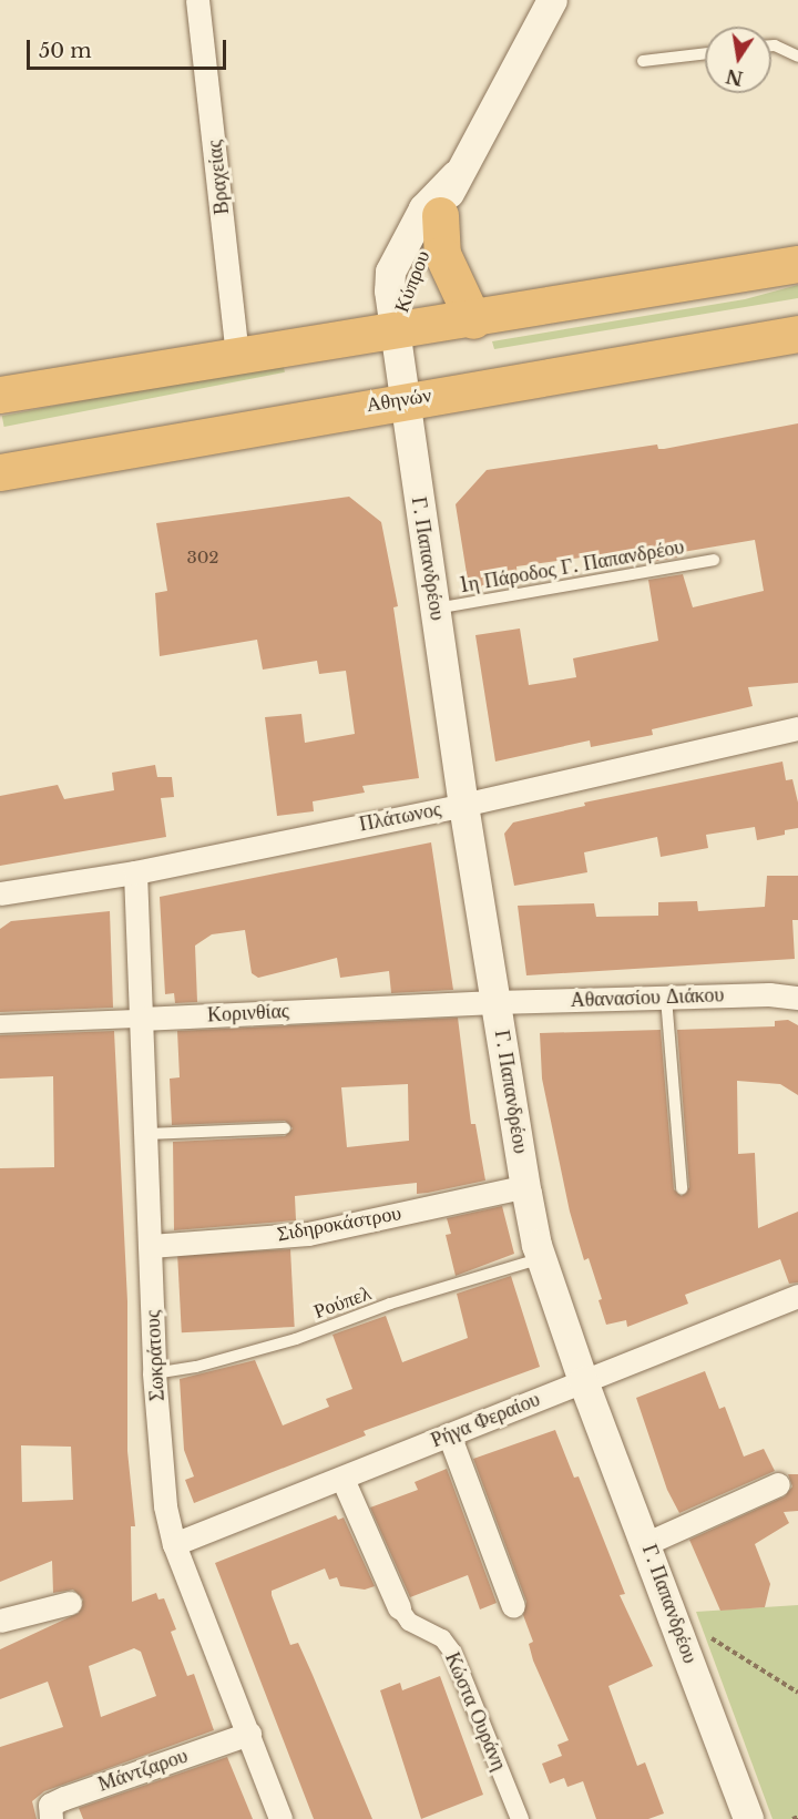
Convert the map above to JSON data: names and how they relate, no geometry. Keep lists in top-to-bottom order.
{
  "streets": {
    "highway": ["Αθηνών"],
    "street": [
      "Βραχείας",
      "Κύπρου",
      "Γ. Παπανδρέου",
      "Πλάτωνος",
      "Αθανασίου Διάκου",
      "Κορινθίας",
      "Σιδηροκάστρου",
      "Σωκράτους",
      "Ρήγα Φεραίου",
      "Κώστα Ουράνη",
      "Μάντζαρου"
    ],
    "lane": ["1η Πάροδος Γ. Παπανδρέου", "Ρούπελ"]
  },
  "crossings": [
    ["Κύπρου", "Γ. Παπανδρέου"],
    ["Αθηνών", "Γ. Παπανδρέου"],
    ["Γ. Παπανδρέου", "1η Πάροδος Γ. Παπανδρέου"],
    ["Γ. Παπανδρέου", "Πλάτωνος"],
    ["Γ. Παπανδρέου", "Αθανασίου Διάκου"],
    ["Γ. Παπανδρέου", "Κορινθίας"],
    ["Γ. Παπανδρέου", "Σιδηροκάστρου"],
    ["Γ. Παπανδρέου", "Ρούπελ"],
    ["Γ. Παπανδρέου", "Ρήγα Φεραίου"],
    ["Πλάτωνος", "Σωκράτους"],
    ["Αθανασίου Διάκου", "Κορινθίας"],
    ["Κορινθίας", "Σωκράτους"],
    ["Σιδηροκάστρου", "Σωκράτους"],
    ["Ρούπελ", "Σωκράτους"],
    ["Σωκράτους", "Ρήγα Φεραίου"],
    ["Σωκράτους", "Μάντζαρου"],
    ["Ρήγα Φεραίου", "Κώστα Ουράνη"]
  ],
  "house_numbers": ["302"],
  "scale_bar": "50 m",
  "north": "bottom"
}
